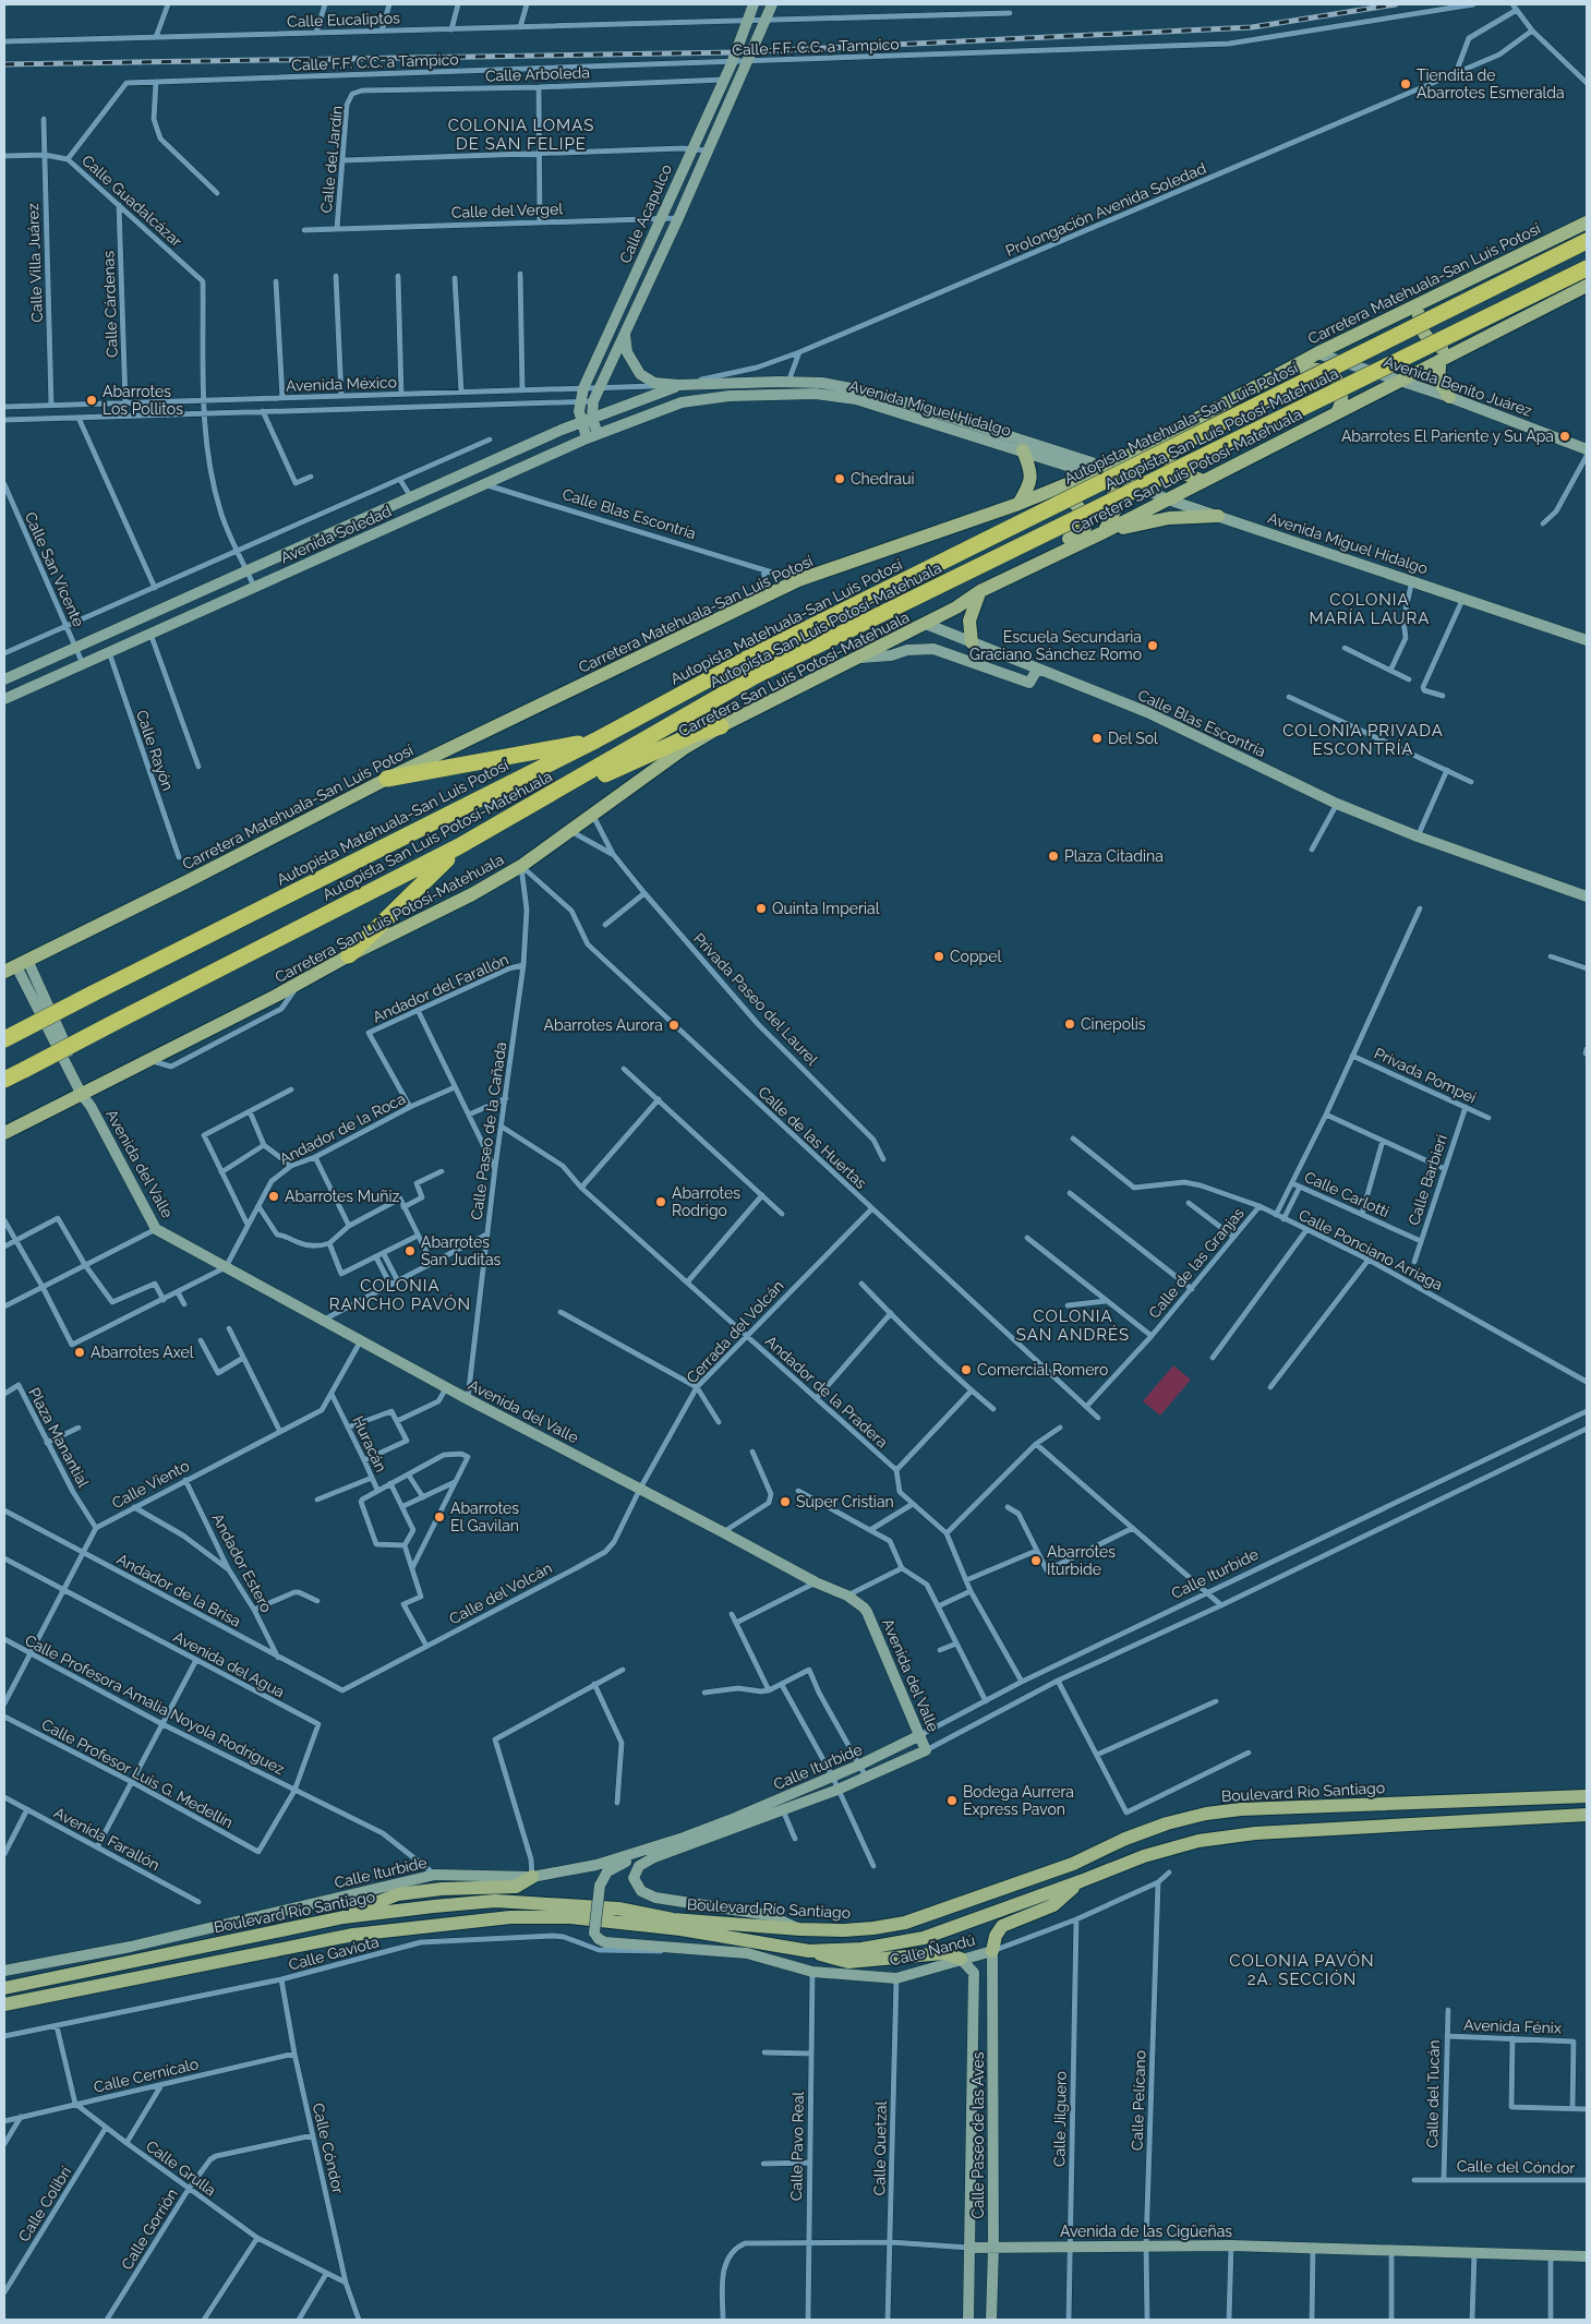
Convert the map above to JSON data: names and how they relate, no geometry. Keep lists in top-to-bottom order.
{
  "streets": {
    "highway": ["Autopista Matehuala-San Luis Potosí", "Autopista San Luis Potosí-Matehuala"],
    "main road": ["Carretera Matehuala-San Luis Potosí", "Carretera San Luis Potosí-Matehuala", "Boulevard Río Santiago"],
    "street": [
      "Calle Eucaliptos",
      "Calle F.F. C.C. a Tampico",
      "Calle Arboleda",
      "Calle del Jardín",
      "Calle Guadalcázar",
      "Prolongación Avenida Soledad",
      "Calle del Vergel",
      "Calle Acapulco",
      "Calle Villa Juárez",
      "Calle Cárdenas",
      "Avenida México",
      "Avenida Benito Juárez",
      "Avenida Miguel Hidalgo",
      "Calle Blas Escontría",
      "Avenida Soledad",
      "Calle San Vicente",
      "Calle Rayón",
      "Andador del Farallón",
      "Privada Paseo del Laurel",
      "Privada Pompei",
      "Andador de la Roca",
      "Calle Paseo de la Cañada",
      "Calle de las Huertas",
      "Avenida del Valle",
      "Calle Barbieri",
      "Calle Carlotti",
      "Calle Ponciano Arriaga",
      "Calle de las Granjas",
      "Cerrada del Volcán",
      "Andador de la Pradera",
      "Plaza Manantial",
      "Huracán",
      "Calle Viento",
      "Andador Estero",
      "Calle Iturbide",
      "Andador de la Brisa",
      "Calle del Volcán",
      "Avenida del Agua",
      "Calle Profesora Amalia Noyola Rodríguez",
      "Calle Profesor Luis G. Medellín",
      "Avenida Farallón",
      "Calle Ñandú",
      "Calle Gaviota",
      "Avenida Fénix",
      "Calle Cernícalo",
      "Calle del Tucán",
      "Calle Pelícano",
      "Calle Jilguero",
      "Calle Paseo de las Aves",
      "Calle Pavo Real",
      "Calle Cóndor",
      "Calle Quetzal",
      "Calle del Cóndor",
      "Calle Grulla",
      "Calle Colibrí",
      "Calle Gorrión",
      "Avenida de las Cigüeñas"
    ]
  },
  "crossings": [
    ["Calle Eucaliptos", "Calle Acapulco"],
    ["Calle F.F. C.C. a Tampico", "Calle Guadalcázar"],
    ["Calle F.F. C.C. a Tampico", "Calle Acapulco"],
    ["Calle Arboleda", "Calle del Jardín"],
    ["Calle Arboleda", "Calle Acapulco"],
    ["Calle del Jardín", "Calle del Vergel"],
    ["Calle Guadalcázar", "Calle Villa Juárez"],
    ["Calle Guadalcázar", "Calle Cárdenas"],
    ["Calle Guadalcázar", "Avenida México"],
    ["Prolongación Avenida Soledad", "Avenida México"],
    ["Prolongación Avenida Soledad", "Avenida Miguel Hidalgo"],
    ["Prolongación Avenida Soledad", "Avenida Soledad"],
    ["Calle del Vergel", "Calle Acapulco"],
    ["Calle Acapulco", "Avenida México"],
    ["Calle Acapulco", "Avenida Soledad"],
    ["Calle Villa Juárez", "Avenida México"],
    ["Carretera Matehuala-San Luis Potosí", "Avenida Benito Juárez"],
    ["Carretera Matehuala-San Luis Potosí", "Avenida Miguel Hidalgo"],
    ["Carretera Matehuala-San Luis Potosí", "Calle Blas Escontría"],
    ["Carretera Matehuala-San Luis Potosí", "Avenida del Valle"],
    ["Calle Cárdenas", "Avenida México"],
    ["Avenida México", "Avenida Miguel Hidalgo"],
    ["Avenida México", "Avenida Soledad"],
    ["Avenida Benito Juárez", "Carretera San Luis Potosí-Matehuala"],
    ["Avenida Miguel Hidalgo", "Carretera San Luis Potosí-Matehuala"],
    ["Avenida Miguel Hidalgo", "Avenida Soledad"],
    ["Carretera San Luis Potosí-Matehuala", "Calle Blas Escontría"],
    ["Carretera San Luis Potosí-Matehuala", "Privada Paseo del Laurel"],
    ["Carretera San Luis Potosí-Matehuala", "Calle Paseo de la Cañada"],
    ["Carretera San Luis Potosí-Matehuala", "Calle de las Huertas"],
    ["Carretera San Luis Potosí-Matehuala", "Avenida del Valle"],
    ["Calle Blas Escontría", "Avenida Soledad"],
    ["Avenida Soledad", "Calle San Vicente"],
    ["Avenida Soledad", "Calle Rayón"],
    ["Andador del Farallón", "Andador de la Roca"],
    ["Andador del Farallón", "Calle Paseo de la Cañada"],
    ["Privada Pompei", "Calle Barbieri"],
    ["Andador de la Roca", "Avenida del Valle"],
    ["Calle Paseo de la Cañada", "Calle de las Huertas"],
    ["Calle Paseo de la Cañada", "Avenida del Valle"],
    ["Calle Paseo de la Cañada", "Andador de la Pradera"],
    ["Calle de las Huertas", "Calle de las Granjas"],
    ["Calle de las Huertas", "Cerrada del Volcán"],
    ["Avenida del Valle", "Cerrada del Volcán"],
    ["Avenida del Valle", "Calle Viento"],
    ["Avenida del Valle", "Calle Iturbide"],
    ["Avenida del Valle", "Calle del Volcán"],
    ["Calle Barbieri", "Calle Carlotti"],
    ["Calle Ponciano Arriaga", "Calle de las Granjas"],
    ["Cerrada del Volcán", "Andador de la Pradera"],
    ["Cerrada del Volcán", "Calle del Volcán"],
    ["Plaza Manantial", "Calle Viento"],
    ["Huracán", "Calle Viento"],
    ["Calle Viento", "Andador Estero"],
    ["Andador Estero", "Andador de la Brisa"],
    ["Calle Iturbide", "Calle Profesora Amalia Noyola Rodríguez"],
    ["Calle Iturbide", "Boulevard Río Santiago"],
    ["Calle Iturbide", "Calle Ñandú"],
    ["Andador de la Brisa", "Calle del Volcán"],
    ["Avenida del Agua", "Calle Profesora Amalia Noyola Rodríguez"],
    ["Avenida del Agua", "Calle Profesor Luis G. Medellín"],
    ["Calle Ñandú", "Calle Gaviota"],
    ["Calle Ñandú", "Calle Pelícano"],
    ["Calle Ñandú", "Calle Jilguero"],
    ["Calle Ñandú", "Calle Paseo de las Aves"],
    ["Calle Ñandú", "Calle Pavo Real"],
    ["Calle Ñandú", "Calle Quetzal"],
    ["Calle Gaviota", "Calle Cóndor"],
    ["Avenida Fénix", "Calle del Tucán"],
    ["Calle Cernícalo", "Calle Cóndor"],
    ["Calle Cernícalo", "Calle Grulla"],
    ["Calle del Tucán", "Calle del Cóndor"],
    ["Calle Pelícano", "Avenida de las Cigüeñas"],
    ["Calle Jilguero", "Avenida de las Cigüeñas"],
    ["Calle Paseo de las Aves", "Avenida de las Cigüeñas"],
    ["Calle Pavo Real", "Avenida de las Cigüeñas"],
    ["Calle Cóndor", "Calle Grulla"],
    ["Calle Cóndor", "Calle Gorrión"],
    ["Calle Quetzal", "Avenida de las Cigüeñas"],
    ["Calle Grulla", "Calle Colibrí"],
    ["Calle Grulla", "Calle Gorrión"]
  ],
  "districts": [
    "COLONIA LOMAS DE SAN FELIPE",
    "COLONIA MARÍA LAURA",
    "COLONIA PRIVADA ESCONTRÍA",
    "COLONIA RANCHO PAVÓN",
    "COLONIA SAN ANDRÉS",
    "COLONIA PAVÓN 2A. SECCIÓN"
  ],
  "places": [
    "Tiendita de Abarrotes Esmeralda",
    "Abarrotes Los Pollitos",
    "Abarrotes El Pariente y Su Apa",
    "Chedraui",
    "Escuela Secundaria Graciano Sánchez Romo",
    "Del Sol",
    "Plaza Citadina",
    "Quinta Imperial",
    "Coppel",
    "Cinepolis",
    "Abarrotes Aurora",
    "Abarrotes Muñiz",
    "Abarrotes Rodrigo",
    "Abarrotes San Juditas",
    "Abarrotes Axel",
    "Comercial Romero",
    "Super Cristian",
    "Abarrotes El Gavilan",
    "Abarrotes Iturbide",
    "Bodega Aurrera Express Pavon"
  ]
}
